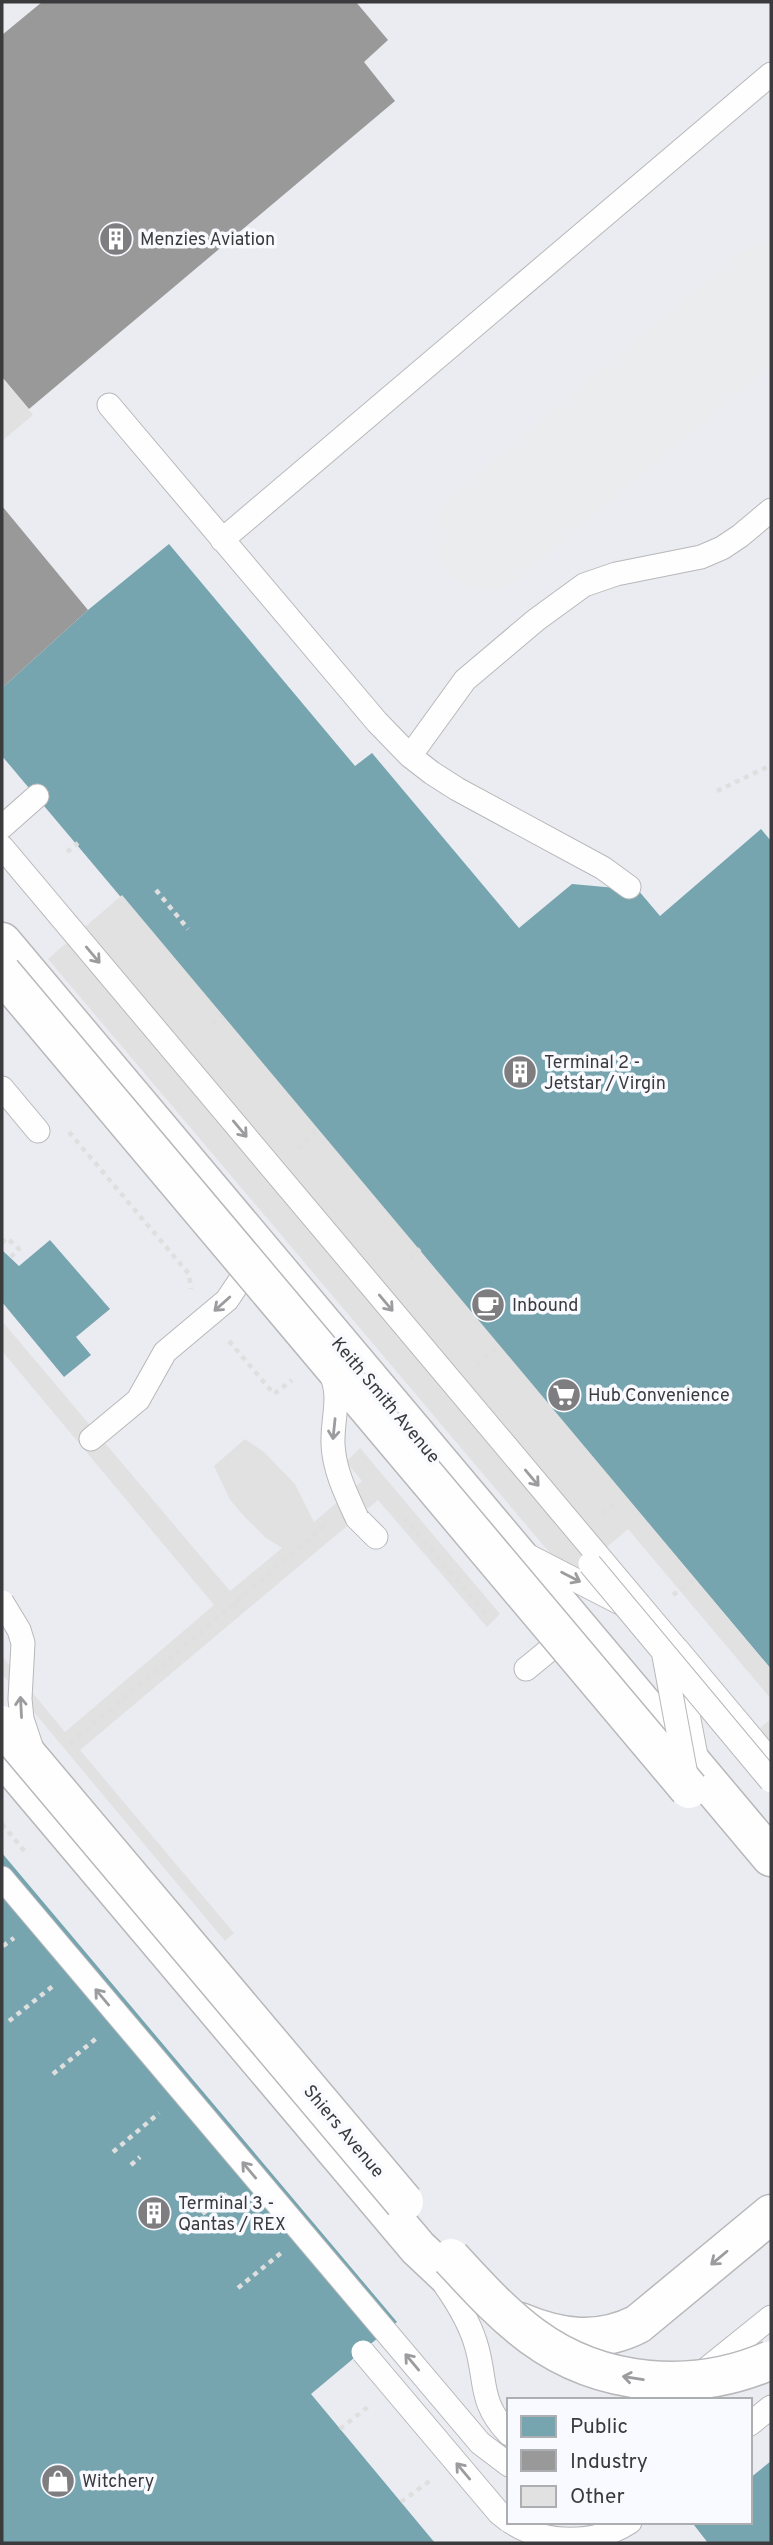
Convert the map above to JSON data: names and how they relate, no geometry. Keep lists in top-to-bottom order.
{
  "streets": {
    "street": ["Keith Smith Avenue", "Shiers Avenue"]
  },
  "places": {
    "building": ["Menzies Aviation", "Terminal 2 - Jetstar / Virgin", "Terminal 3 - Qantas / REX"],
    "cafe": ["Inbound"],
    "supermarket": ["Hub Convenience"],
    "shop": ["Witchery"]
  },
  "legend": ["Public", "Industry", "Other"]
}
